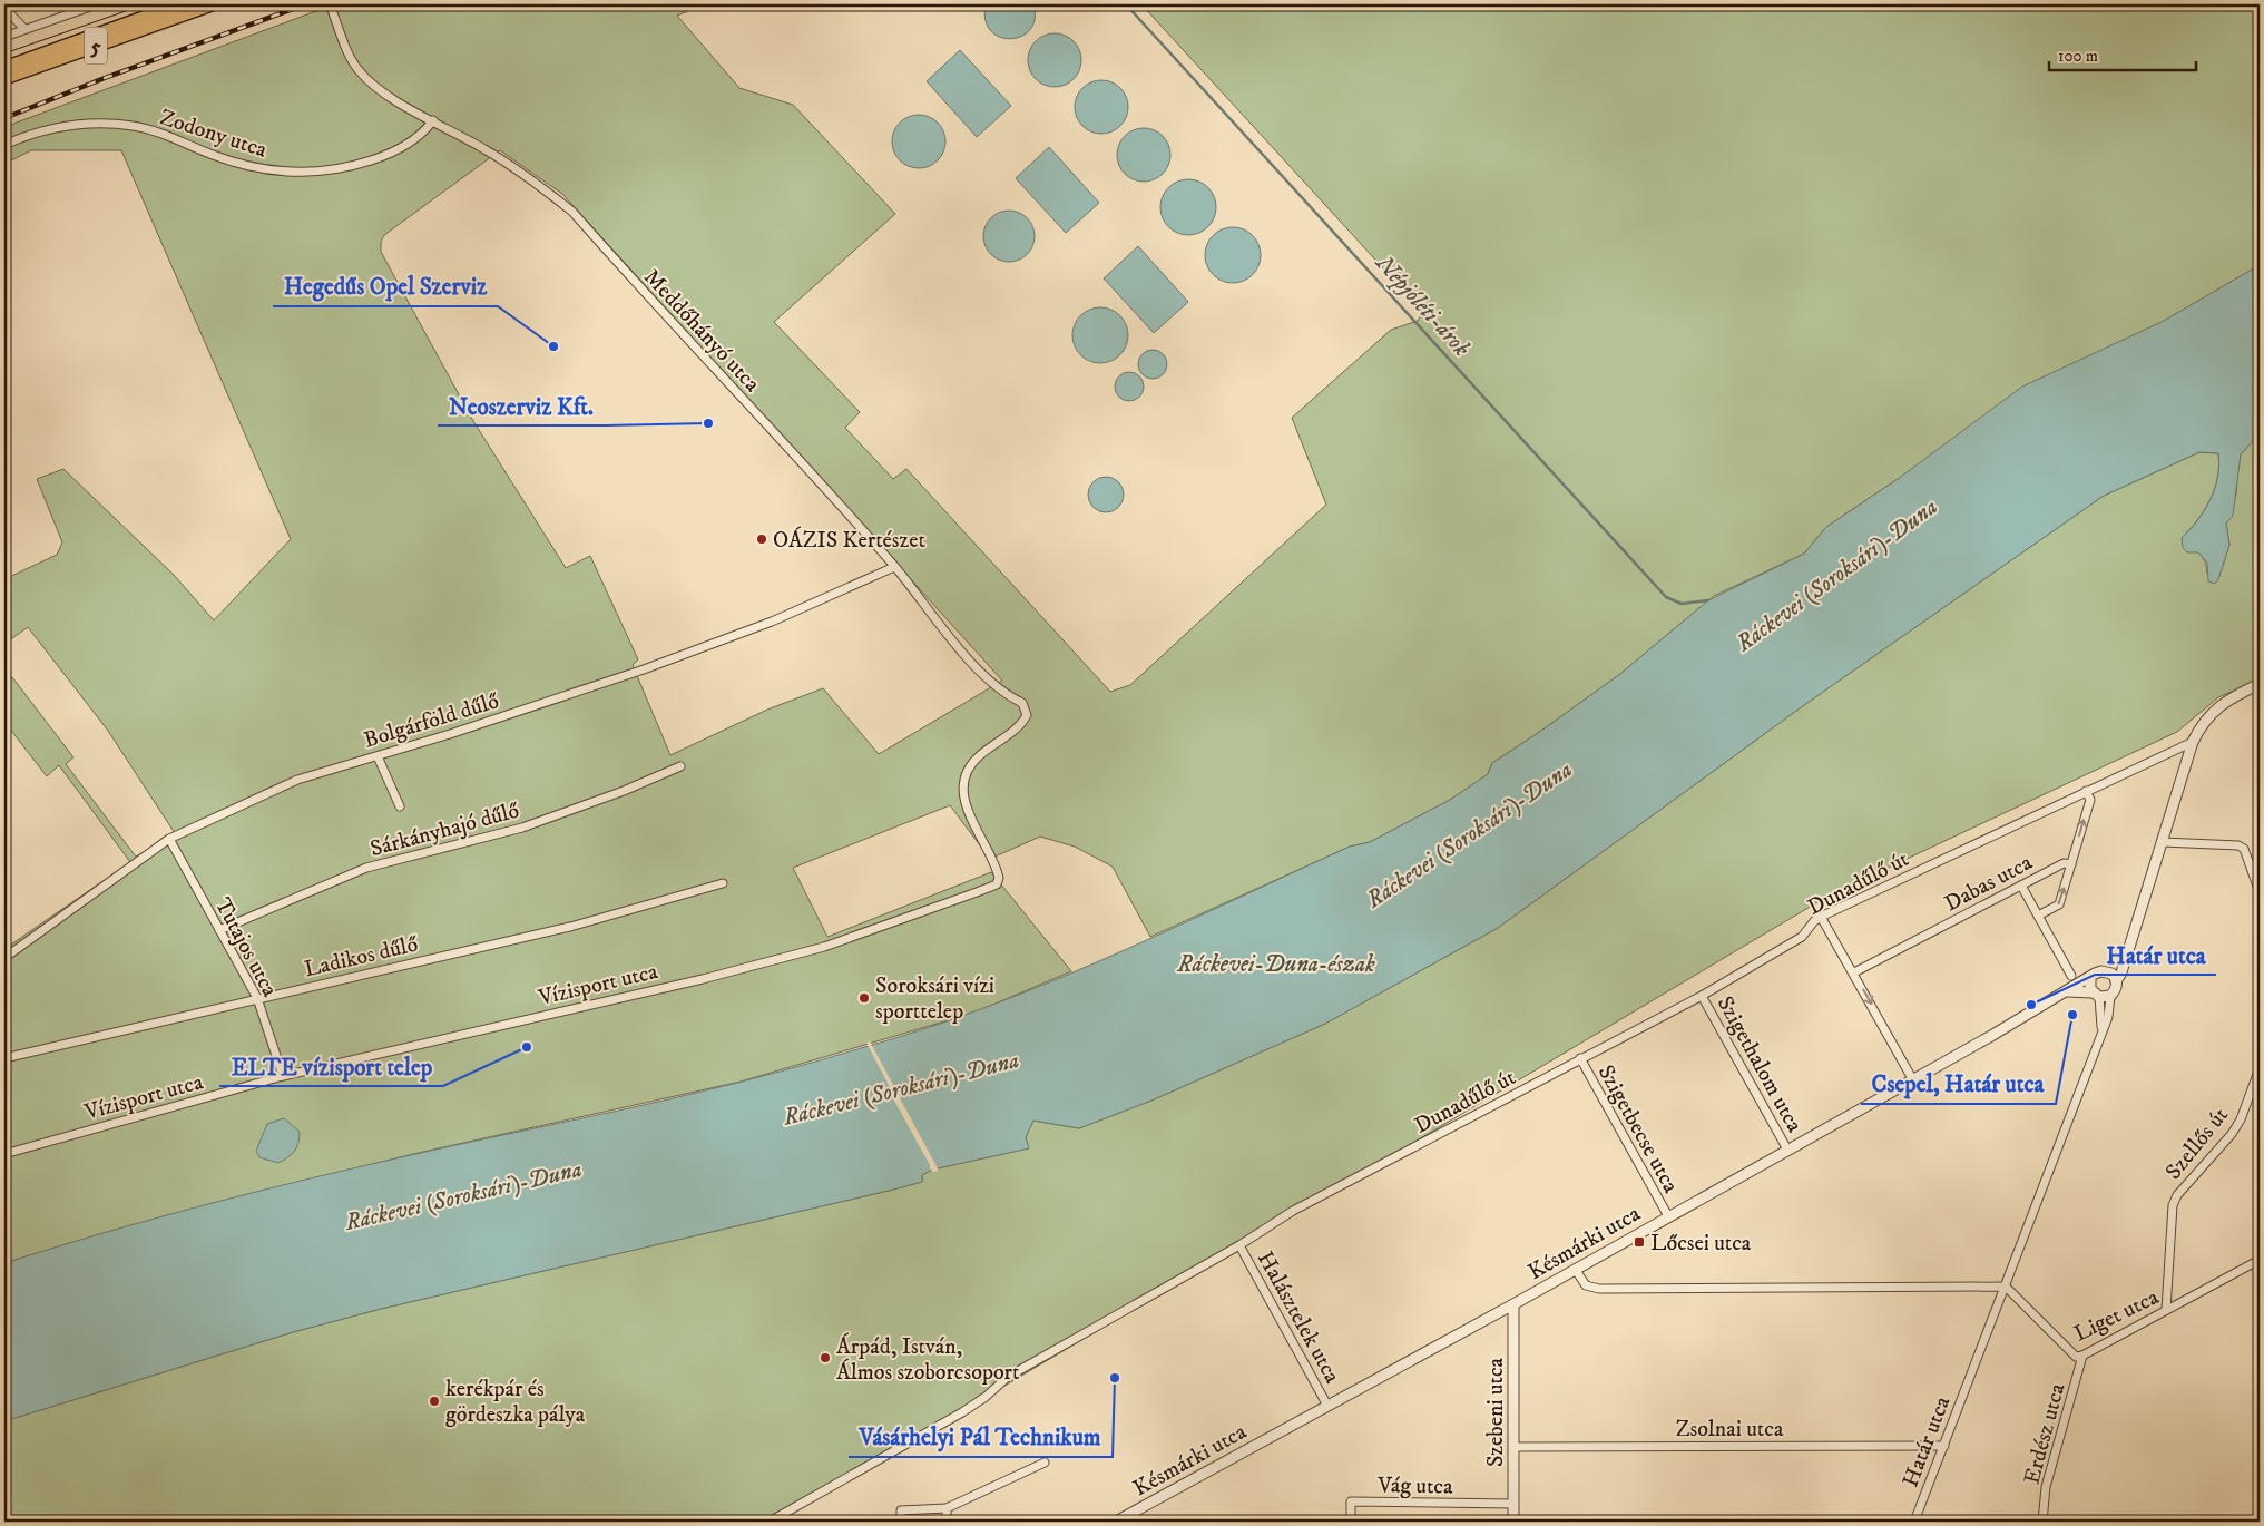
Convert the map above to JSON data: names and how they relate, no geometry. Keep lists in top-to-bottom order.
{
  "streets": {
    "main road": ["5"],
    "street": [
      "Zodony utca",
      "Meddőhányó utca",
      "Bolgárföld dűlő",
      "Sárkányhajó dűlő",
      "Dunadűlő út",
      "Dabas utca",
      "Tutajos utca",
      "Ladikos dűlő",
      "Vízisport utca",
      "Szigethalom utca",
      "Szigetbecse utca",
      "Szellős út",
      "Késmárki utca",
      "Liget utca",
      "Halásztelek utca",
      "Szebeni utca",
      "Zsolnai utca",
      "Erdész utca",
      "Határ utca",
      "Vág utca"
    ]
  },
  "crossings": [
    ["Zodony utca", "Meddőhányó utca"],
    ["Meddőhányó utca", "Bolgárföld dűlő"],
    ["Meddőhányó utca", "Vízisport utca"],
    ["Bolgárföld dűlő", "Tutajos utca"],
    ["Sárkányhajó dűlő", "Tutajos utca"],
    ["Dunadűlő út", "Szigethalom utca"],
    ["Dunadűlő út", "Szigetbecse utca"],
    ["Dunadűlő út", "Halásztelek utca"],
    ["Tutajos utca", "Ladikos dűlő"],
    ["Tutajos utca", "Vízisport utca"],
    ["Szigethalom utca", "Késmárki utca"],
    ["Szigetbecse utca", "Késmárki utca"],
    ["Szellős út", "Liget utca"],
    ["Késmárki utca", "Halásztelek utca"],
    ["Késmárki utca", "Szebeni utca"],
    ["Késmárki utca", "Határ utca"],
    ["Liget utca", "Erdész utca"],
    ["Liget utca", "Határ utca"],
    ["Szebeni utca", "Zsolnai utca"],
    ["Szebeni utca", "Vág utca"],
    ["Zsolnai utca", "Határ utca"]
  ],
  "water": ["Népjóléti-árok", "Ráckevei (Soroksári)-Duna", "Ráckevei-Duna-észak"],
  "places": {
    "other": [
      "Hegedűs Opel Szerviz",
      "Neoszerviz Kft.",
      "OÁZIS Kertészet",
      "Soroksári vízi sporttelep",
      "Határ utca",
      "Csepel, Határ utca",
      "ELTE vízisport telep",
      "Árpád, István, Álmos szoborcsoport",
      "Vásárhelyi Pál Technikum",
      "kerékpár és gördeszka pálya"
    ],
    "transit": ["Lőcsei utca"]
  },
  "scale_bar": "100 m"
}
